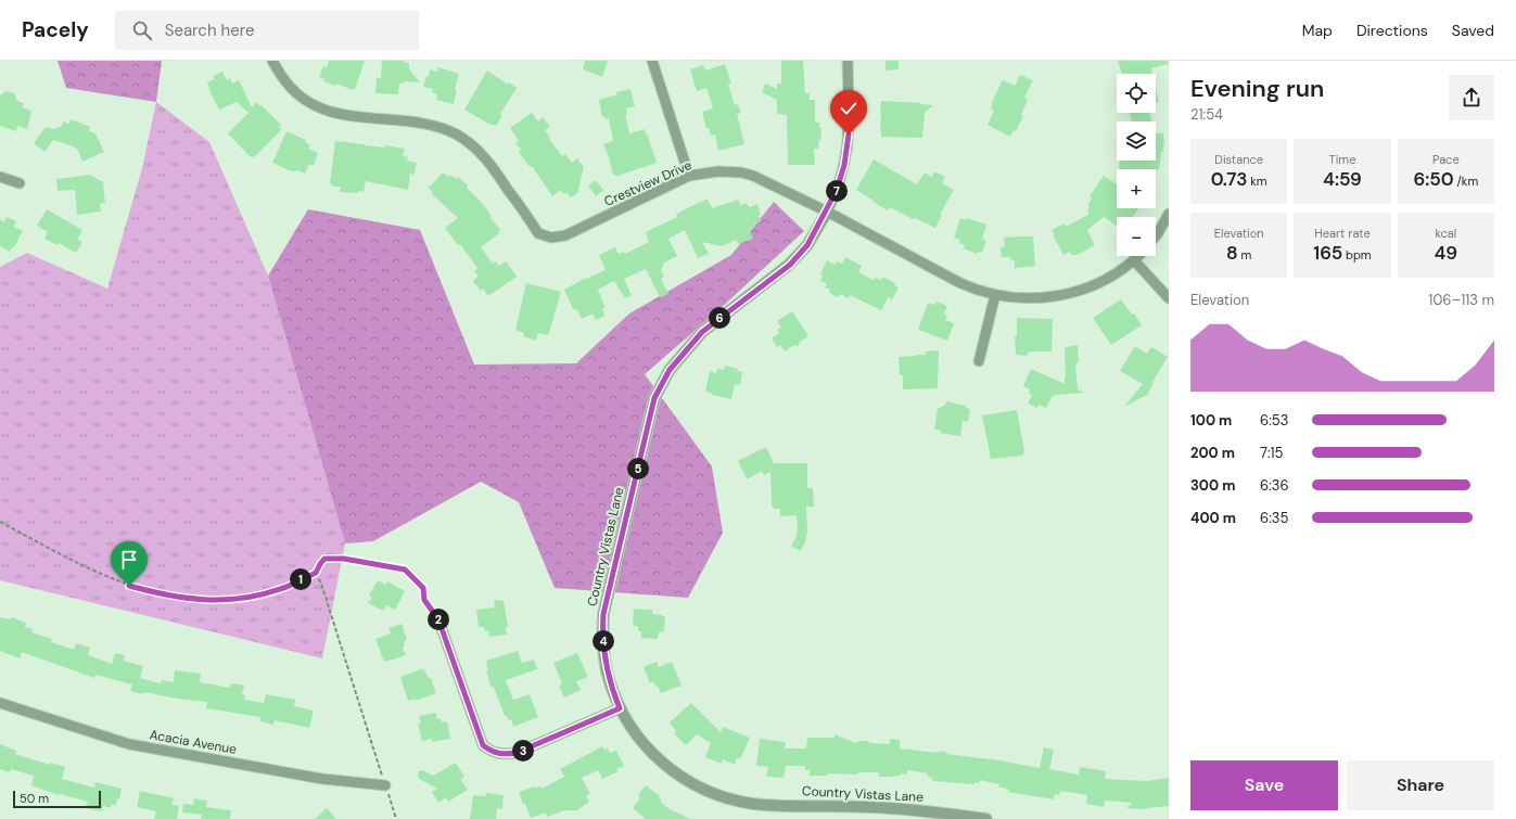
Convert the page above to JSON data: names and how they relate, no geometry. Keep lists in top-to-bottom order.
{
  "streets": {
    "street": ["Crestview Drive", "Country Vistas Lane", "Acacia Avenue"]
  },
  "crossings": [
    ["Crestview Drive", "Country Vistas Lane"]
  ],
  "scale_bar": "50 m",
  "page": {
    "header": "Pacely",
    "search": "Search here",
    "nav": ["Map", "Directions", "Saved"],
    "heading": ["Evening run", "21:54"],
    "map_buttons": ["+", "−"],
    "stats": [
      ["Distance", "0.73 km"],
      ["Time", "4:59"],
      ["Pace", "6:50 /km"],
      ["Elevation", "8 m"],
      ["Heart rate", "165 bpm"],
      ["kcal", "49"]
    ],
    "pins": [
      "7",
      "6",
      "5",
      "1",
      "2",
      "4",
      "3"
    ],
    "chart": ["Elevation", "106–113 m"],
    "list": [
      {
        "name": "100 m",
        "note": "6:53"
      },
      {
        "name": "200 m",
        "note": "7:15"
      },
      {
        "name": "300 m",
        "note": "6:36"
      },
      {
        "name": "400 m",
        "note": "6:35"
      }
    ],
    "buttons": ["Save", "Share"],
    "scale": "50 m"
  }
}
